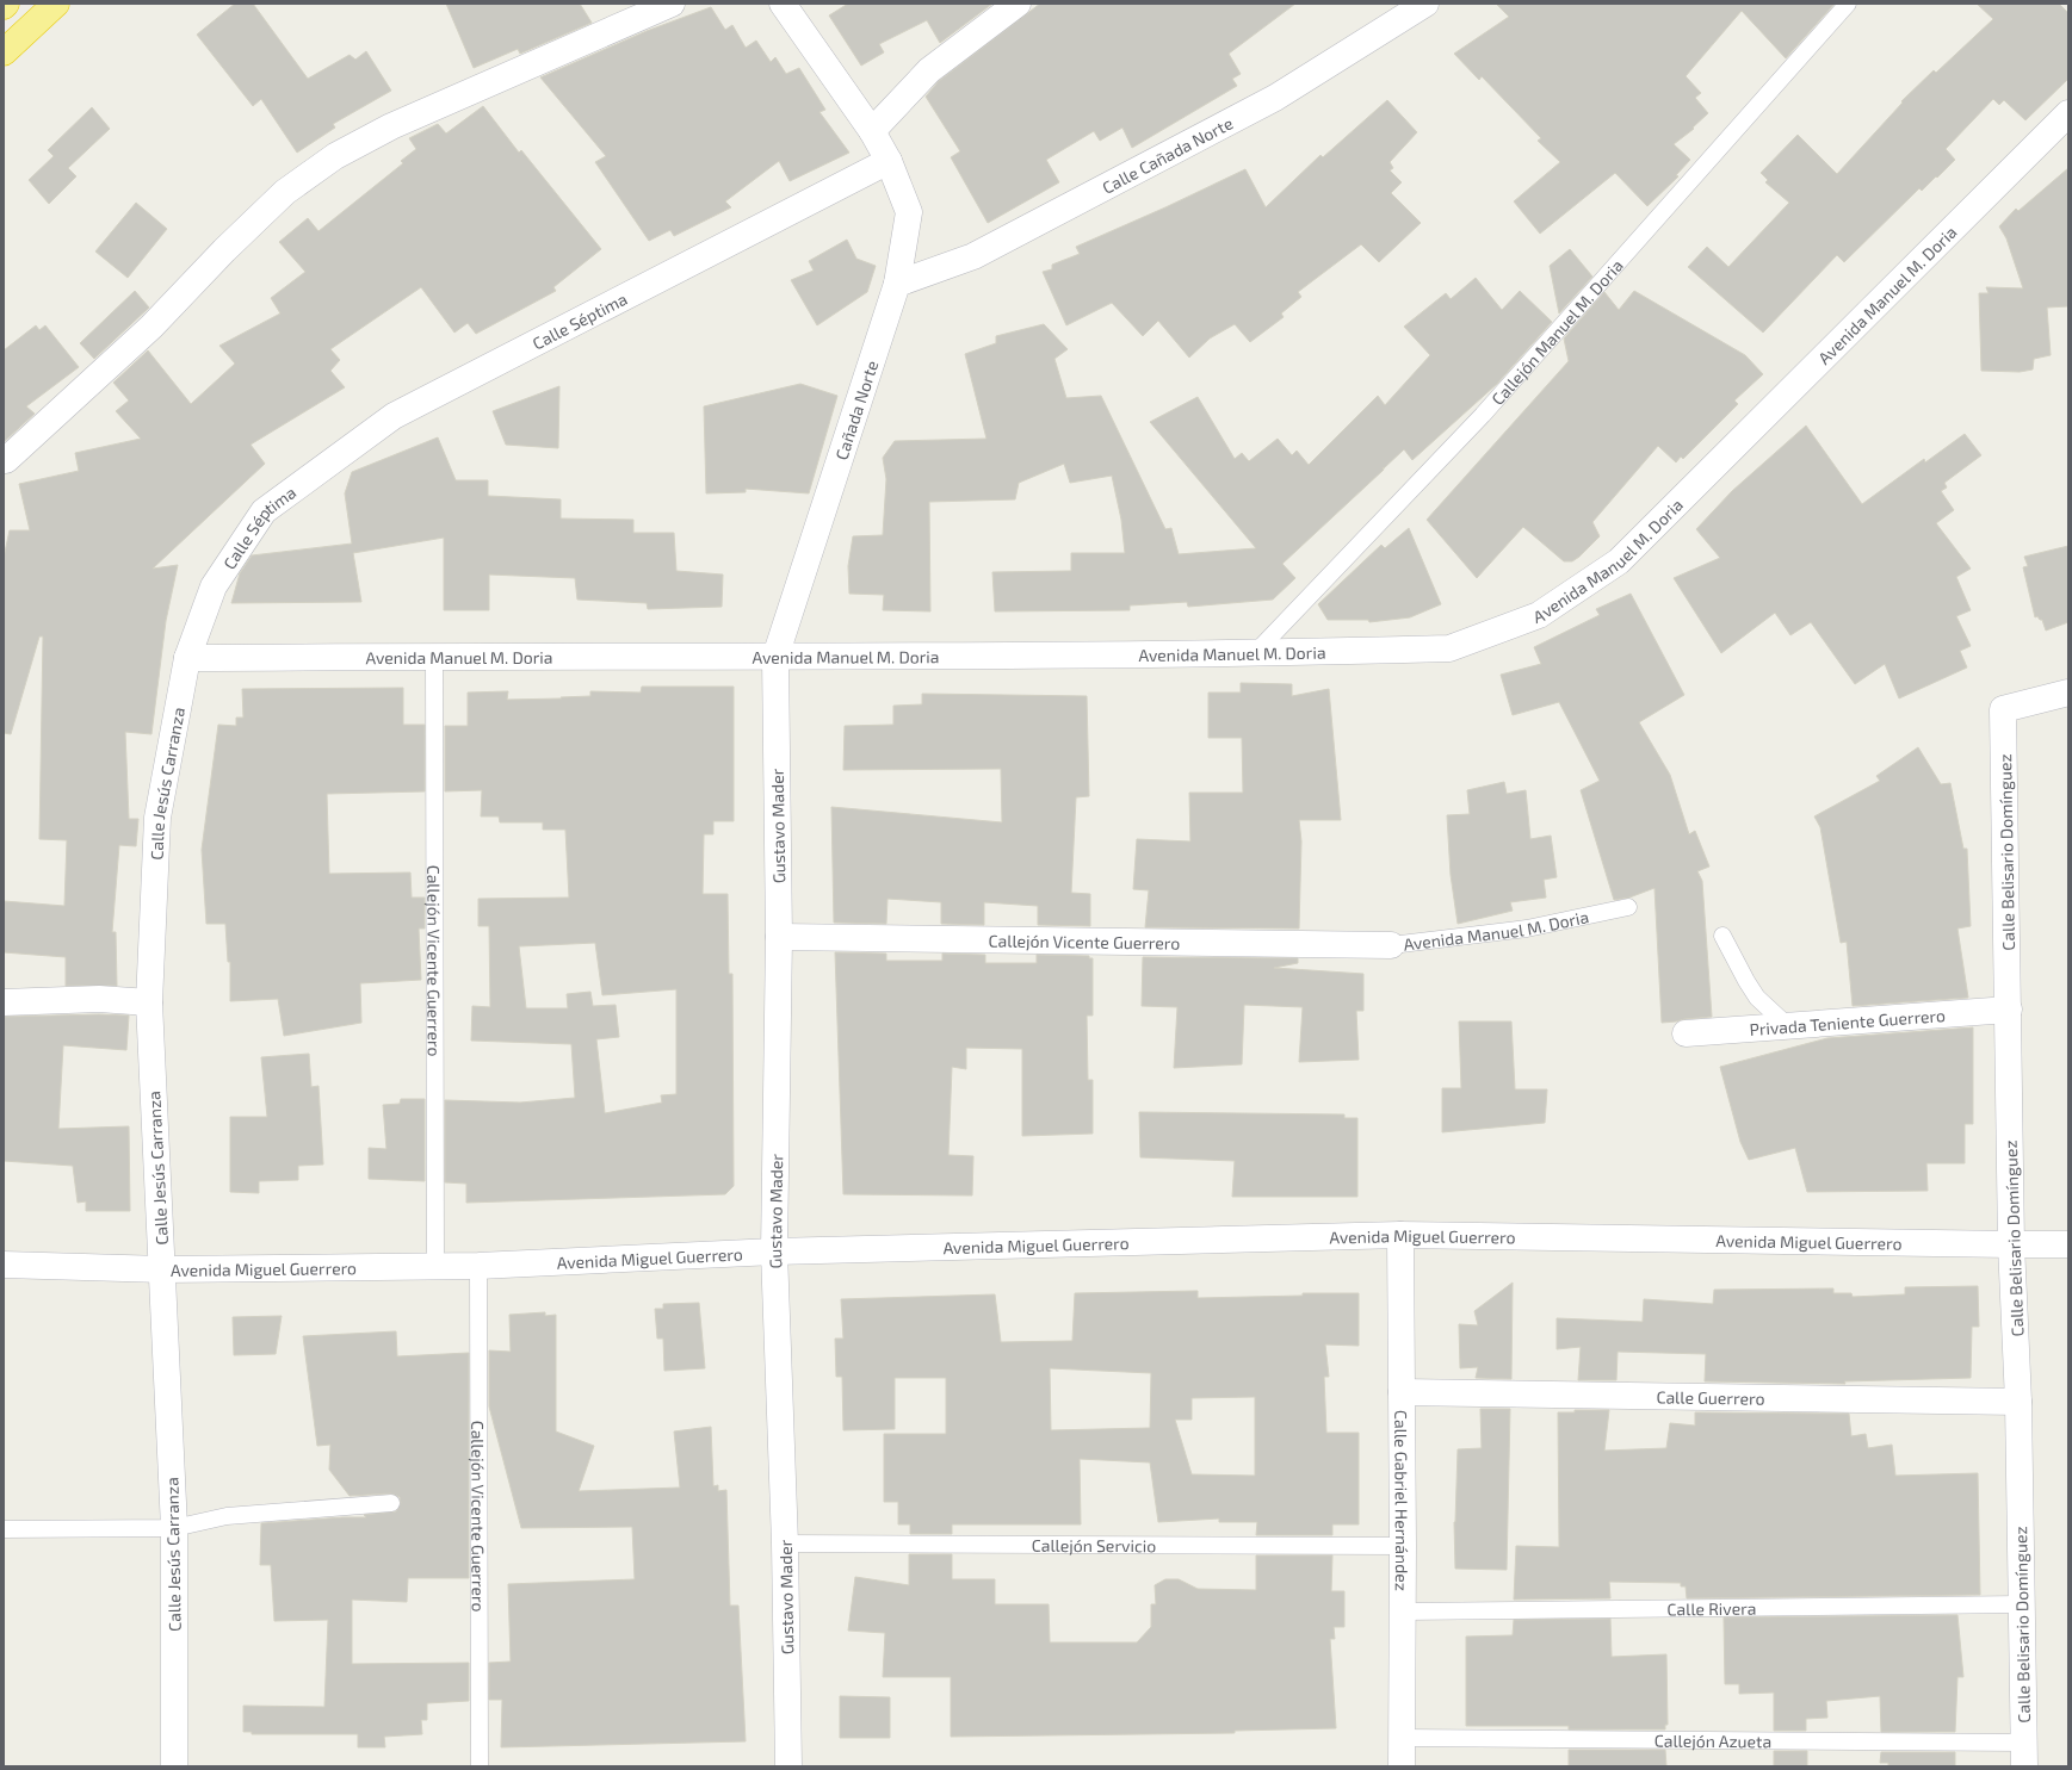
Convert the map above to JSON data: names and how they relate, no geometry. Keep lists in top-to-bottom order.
{
  "streets": {
    "street": [
      "Calle Cañada Norte",
      "Avenida Manuel M. Doria",
      "Calle Séptima",
      "Cañada Norte",
      "Calle Jesús Carranza",
      "Gustavo Mader",
      "Calle Belisario Domínguez",
      "Callejón Vicente Guerrero",
      "Privada Teniente Guerrero",
      "Avenida Miguel Guerrero",
      "Calle Guerrero",
      "Calle Gabriel Hernández"
    ],
    "lane": [
      "Callejón Manuel M. Doria",
      "Callejón Servicio",
      "Calle Rivera",
      "Callejón Azueta"
    ]
  },
  "crossings": [
    ["Calle Cañada Norte", "Cañada Norte"],
    ["Avenida Manuel M. Doria", "Calle Séptima"],
    ["Avenida Manuel M. Doria", "Callejón Manuel M. Doria"],
    ["Avenida Manuel M. Doria", "Cañada Norte"],
    ["Avenida Manuel M. Doria", "Calle Jesús Carranza"],
    ["Avenida Manuel M. Doria", "Gustavo Mader"],
    ["Avenida Manuel M. Doria", "Callejón Vicente Guerrero"],
    ["Calle Séptima", "Cañada Norte"],
    ["Calle Séptima", "Calle Jesús Carranza"],
    ["Cañada Norte", "Gustavo Mader"],
    ["Calle Jesús Carranza", "Avenida Miguel Guerrero"],
    ["Gustavo Mader", "Callejón Vicente Guerrero"],
    ["Gustavo Mader", "Avenida Miguel Guerrero"],
    ["Gustavo Mader", "Callejón Servicio"],
    ["Calle Belisario Domínguez", "Privada Teniente Guerrero"],
    ["Calle Belisario Domínguez", "Avenida Miguel Guerrero"],
    ["Calle Belisario Domínguez", "Calle Guerrero"],
    ["Calle Belisario Domínguez", "Calle Rivera"],
    ["Calle Belisario Domínguez", "Callejón Azueta"],
    ["Callejón Vicente Guerrero", "Avenida Miguel Guerrero"],
    ["Avenida Miguel Guerrero", "Calle Gabriel Hernández"],
    ["Calle Guerrero", "Calle Gabriel Hernández"],
    ["Calle Gabriel Hernández", "Callejón Servicio"],
    ["Calle Gabriel Hernández", "Calle Rivera"],
    ["Calle Gabriel Hernández", "Callejón Azueta"]
  ]
}
